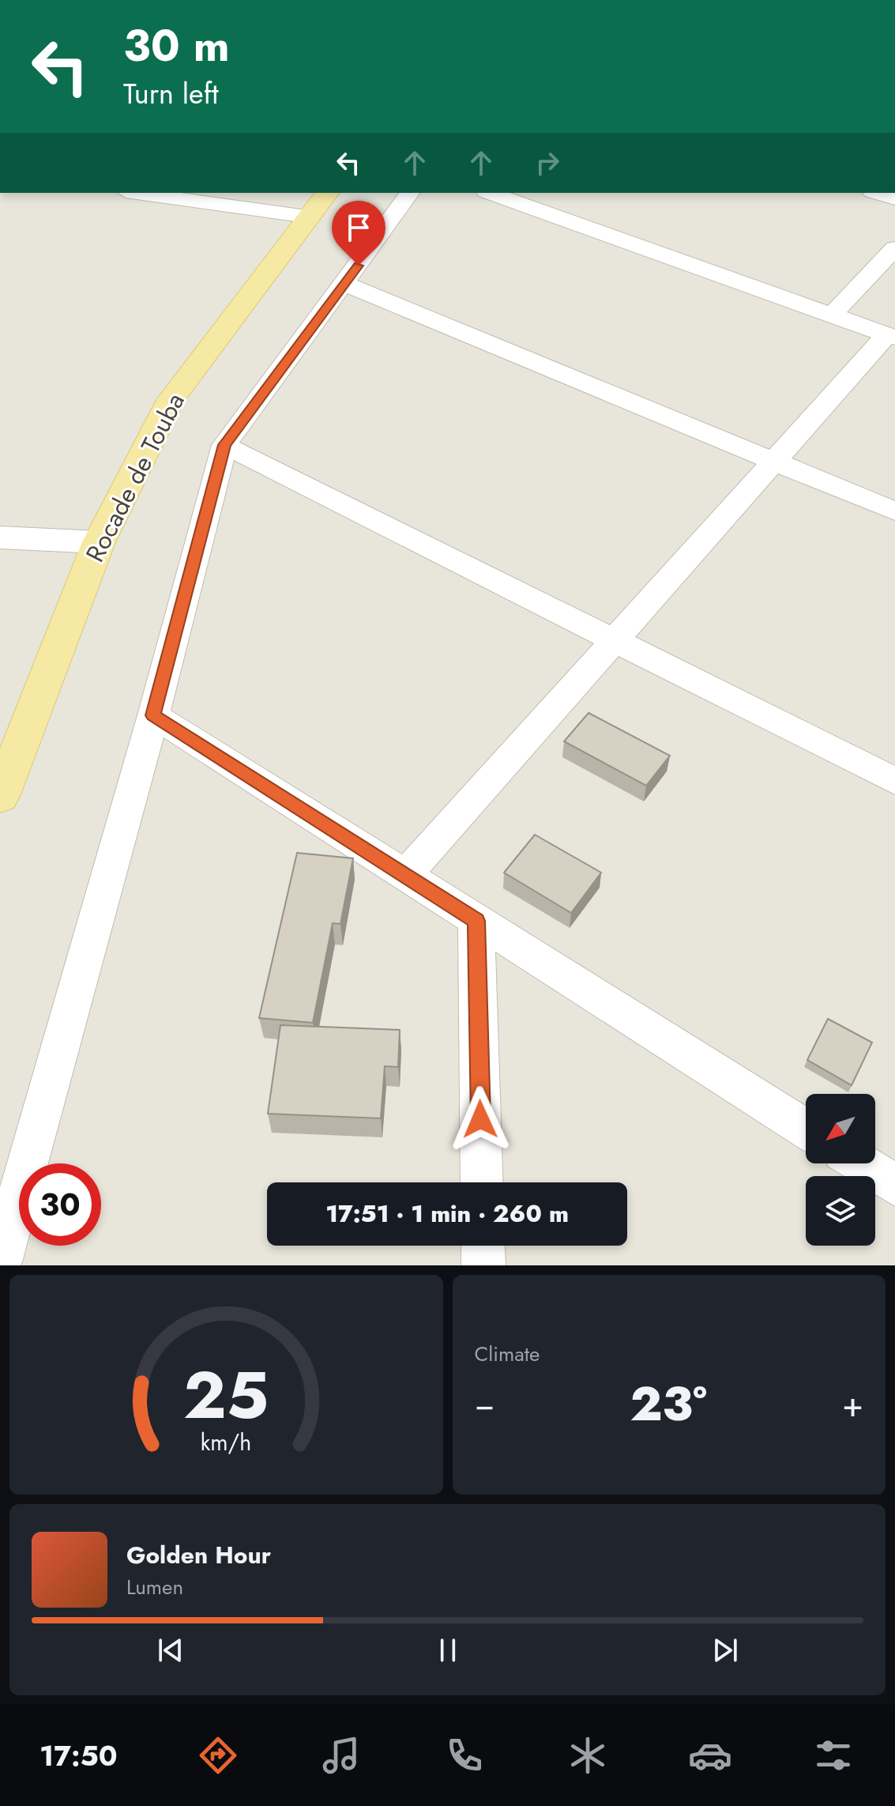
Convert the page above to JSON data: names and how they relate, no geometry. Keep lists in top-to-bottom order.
{
  "streets": {
    "main road": ["Rocade de Touba"]
  },
  "north": "bottom left",
  "page": {
    "turn": ["30 m", "Turn left"],
    "limit": "30",
    "trip": "17:51 · 1 min · 260 m",
    "tile": "Climate",
    "heat": ["−", "23°", "+"],
    "song": ["Golden Hour", "Lumen"],
    "tabs": "17:50",
    "gauge": ["25", "km/h"]
  }
}
